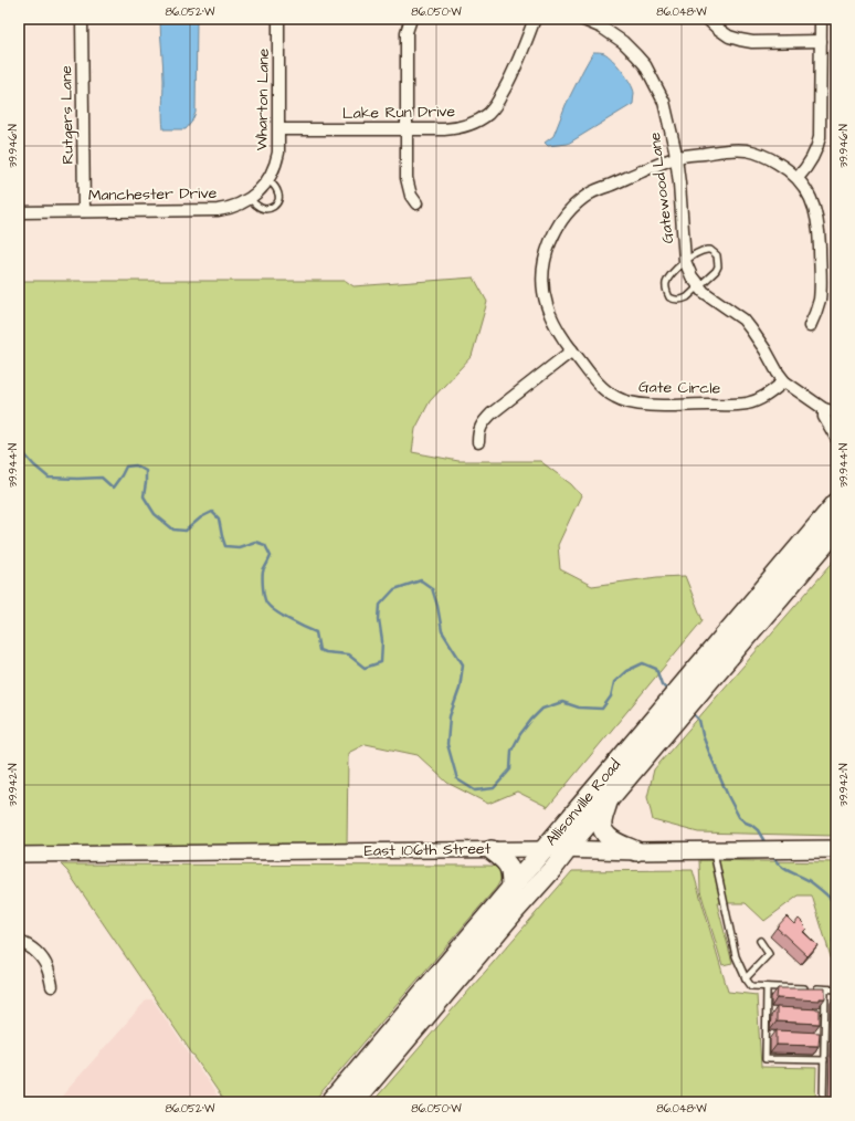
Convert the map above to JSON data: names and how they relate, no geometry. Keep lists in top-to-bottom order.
{
  "streets": {
    "main road": ["Allisonville Road", "East 106th Street"],
    "street": [
      "Wharton Lane",
      "Lake Run Drive",
      "Rutgers Lane",
      "Gatewood Lane",
      "Manchester Drive",
      "Gate Circle"
    ]
  },
  "crossings": [
    ["Wharton Lane", "Lake Run Drive"],
    ["Wharton Lane", "Manchester Drive"],
    ["Rutgers Lane", "Manchester Drive"],
    ["Gatewood Lane", "Gate Circle"],
    ["Allisonville Road", "East 106th Street"]
  ],
  "coordinates": [
    "86.052°W",
    "86.050°W",
    "86.048°W",
    "39.946°N",
    "39.944°N",
    "39.942°N"
  ]
}
